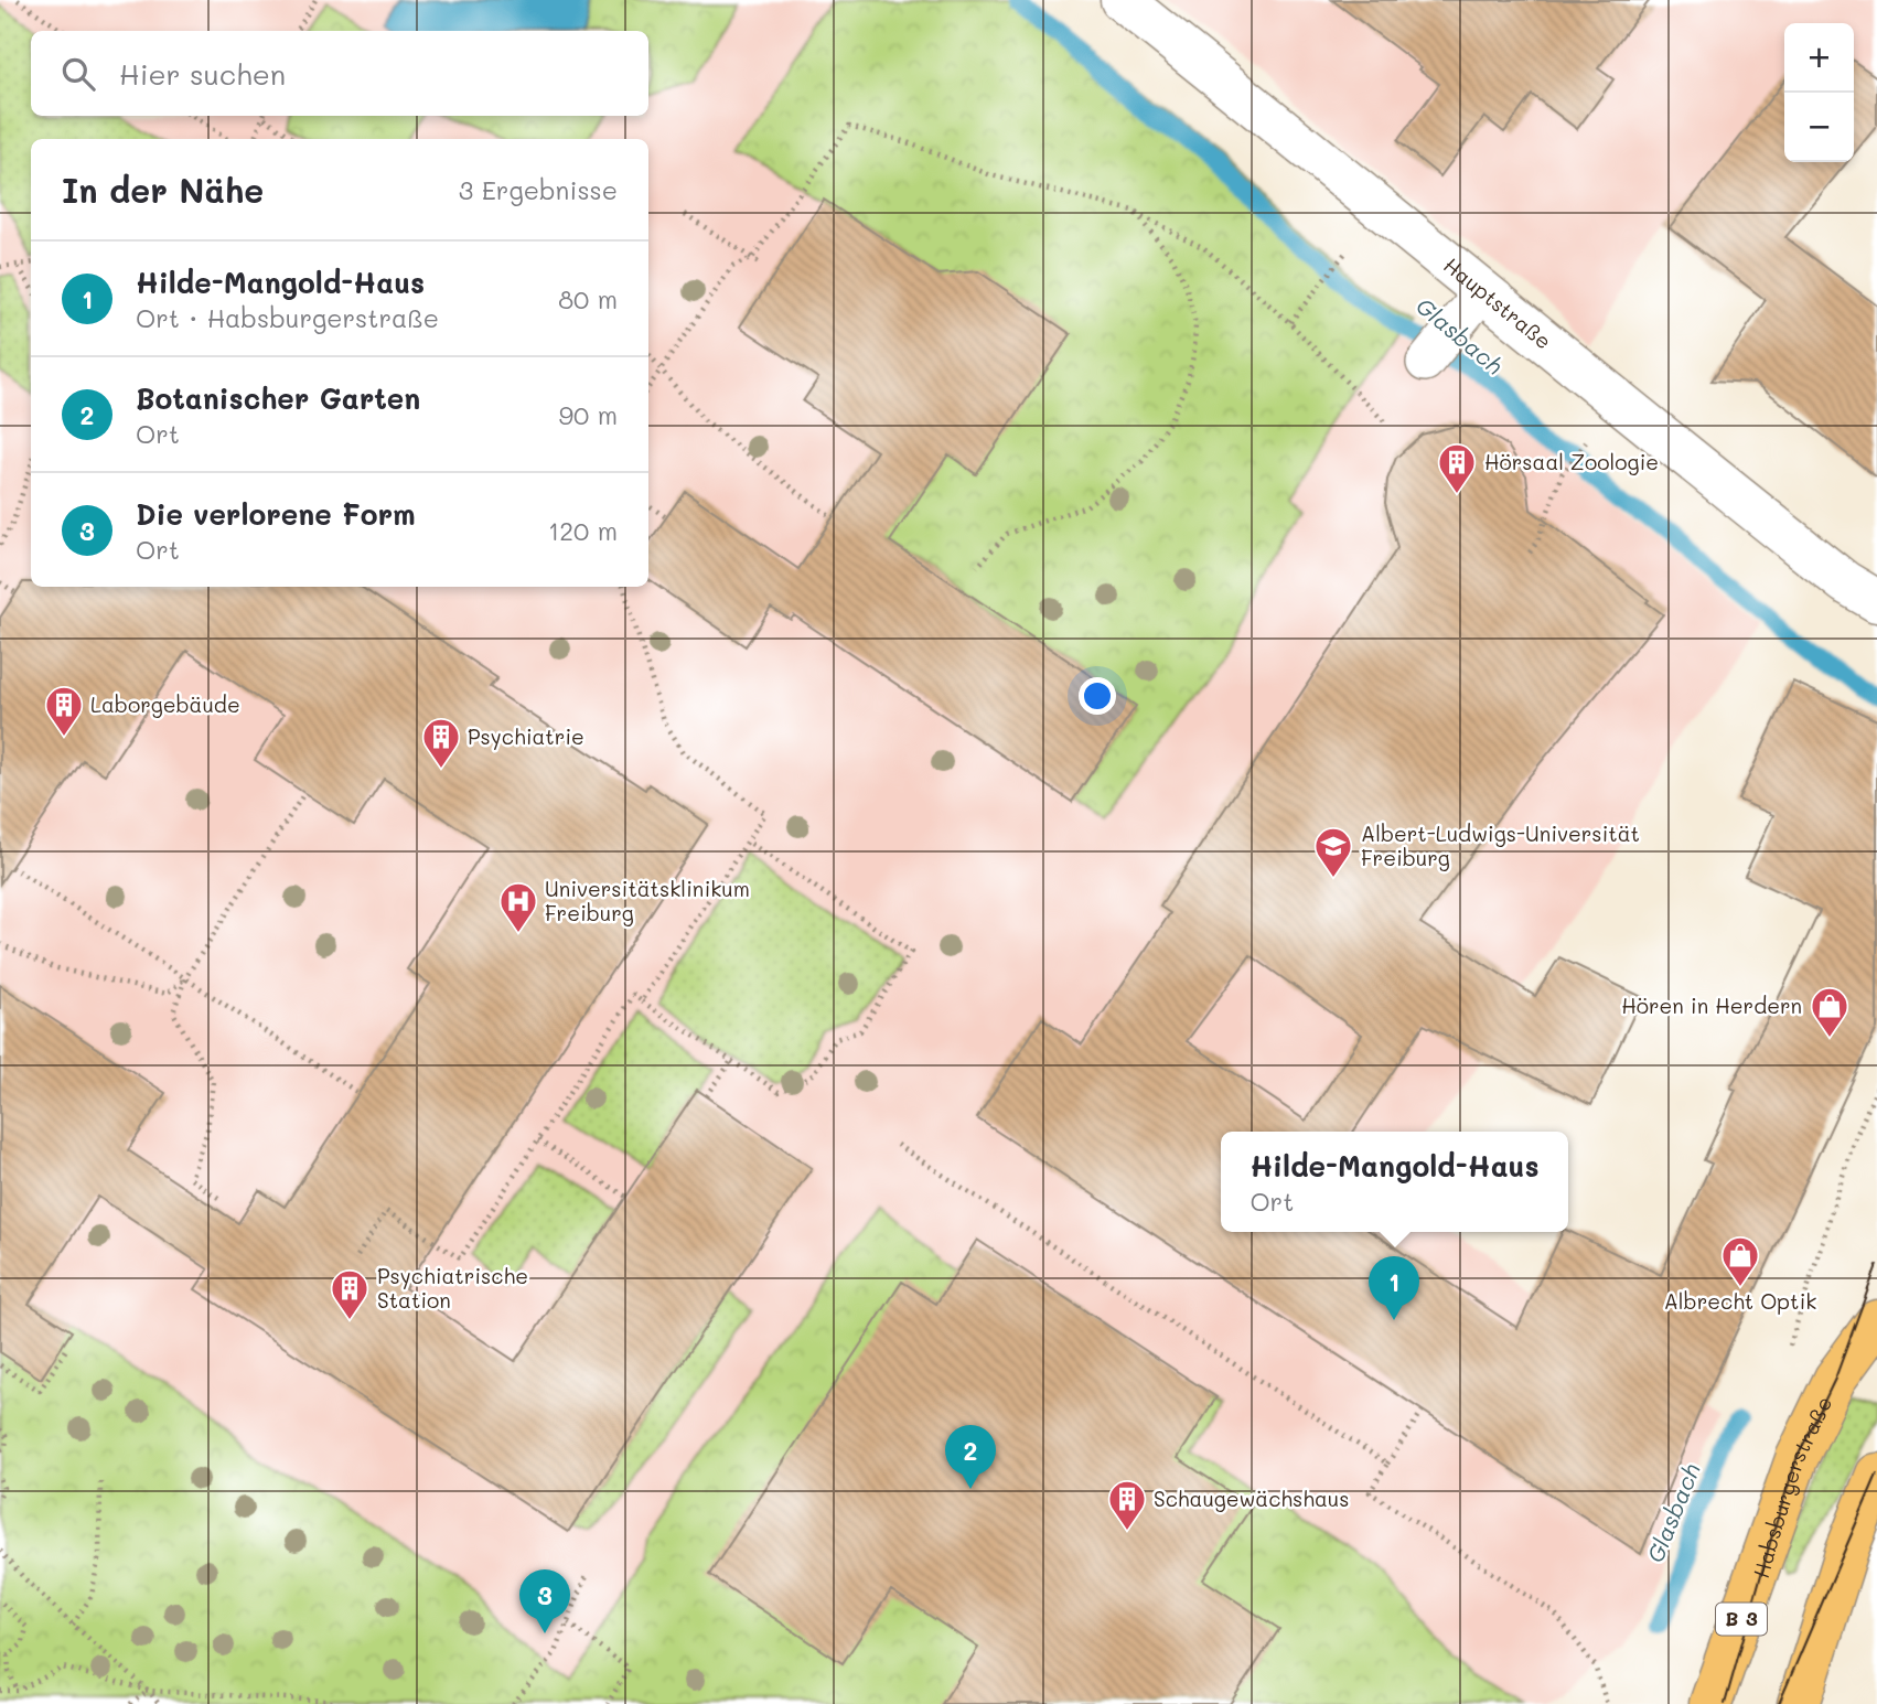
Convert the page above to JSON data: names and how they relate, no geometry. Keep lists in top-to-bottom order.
{
  "streets": {
    "main road": ["Habsburgerstraße", "B 3"],
    "street": ["Hauptstraße"]
  },
  "water": ["Glasbach"],
  "places": {
    "building": [
      "Hörsaal Zoologie",
      "Laborgebäude",
      "Psychiatrie",
      "Psychiatrische Station",
      "Schaugewächshaus"
    ],
    "school or university": ["Albert-Ludwigs-Universität Freiburg"],
    "hospital": ["Universitätsklinikum Freiburg"],
    "shop": ["Hören in Herdern", "Albrecht Optik"]
  },
  "page": {
    "map_buttons": ["+", "−"],
    "search": "Hier suchen",
    "heading": ["In der Nähe", "3 Ergebnisse"],
    "list": [
      {
        "mark": "1",
        "name": "Hilde-Mangold-Haus",
        "note": "Ort · Habsburgerstraße",
        "value": "80 m"
      },
      {
        "mark": "2",
        "name": "Botanischer Garten",
        "note": "Ort",
        "value": "90 m"
      },
      {
        "mark": "3",
        "name": "Die verlorene Form",
        "note": "Ort",
        "value": "120 m"
      }
    ],
    "popup": ["Hilde-Mangold-Haus", "Ort"],
    "pins": ["1", "2", "3"]
  }
}
